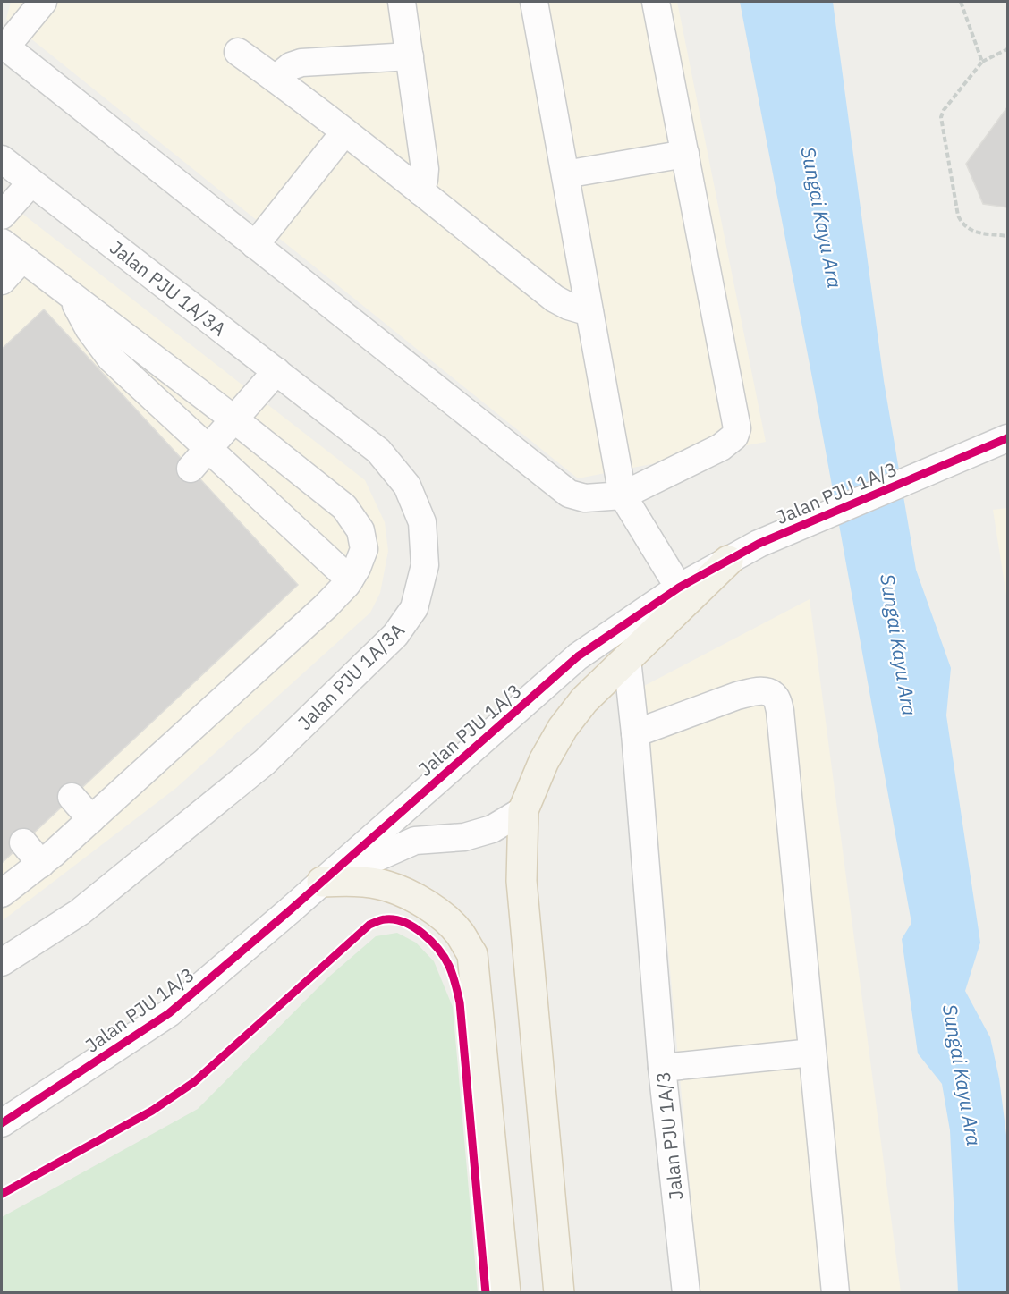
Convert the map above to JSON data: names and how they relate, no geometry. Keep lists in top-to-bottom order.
{
  "streets": {
    "street": ["Jalan PJU 1A/3A", "Jalan PJU 1A/3"]
  },
  "water": ["Sungai Kayu Ara"]
}
